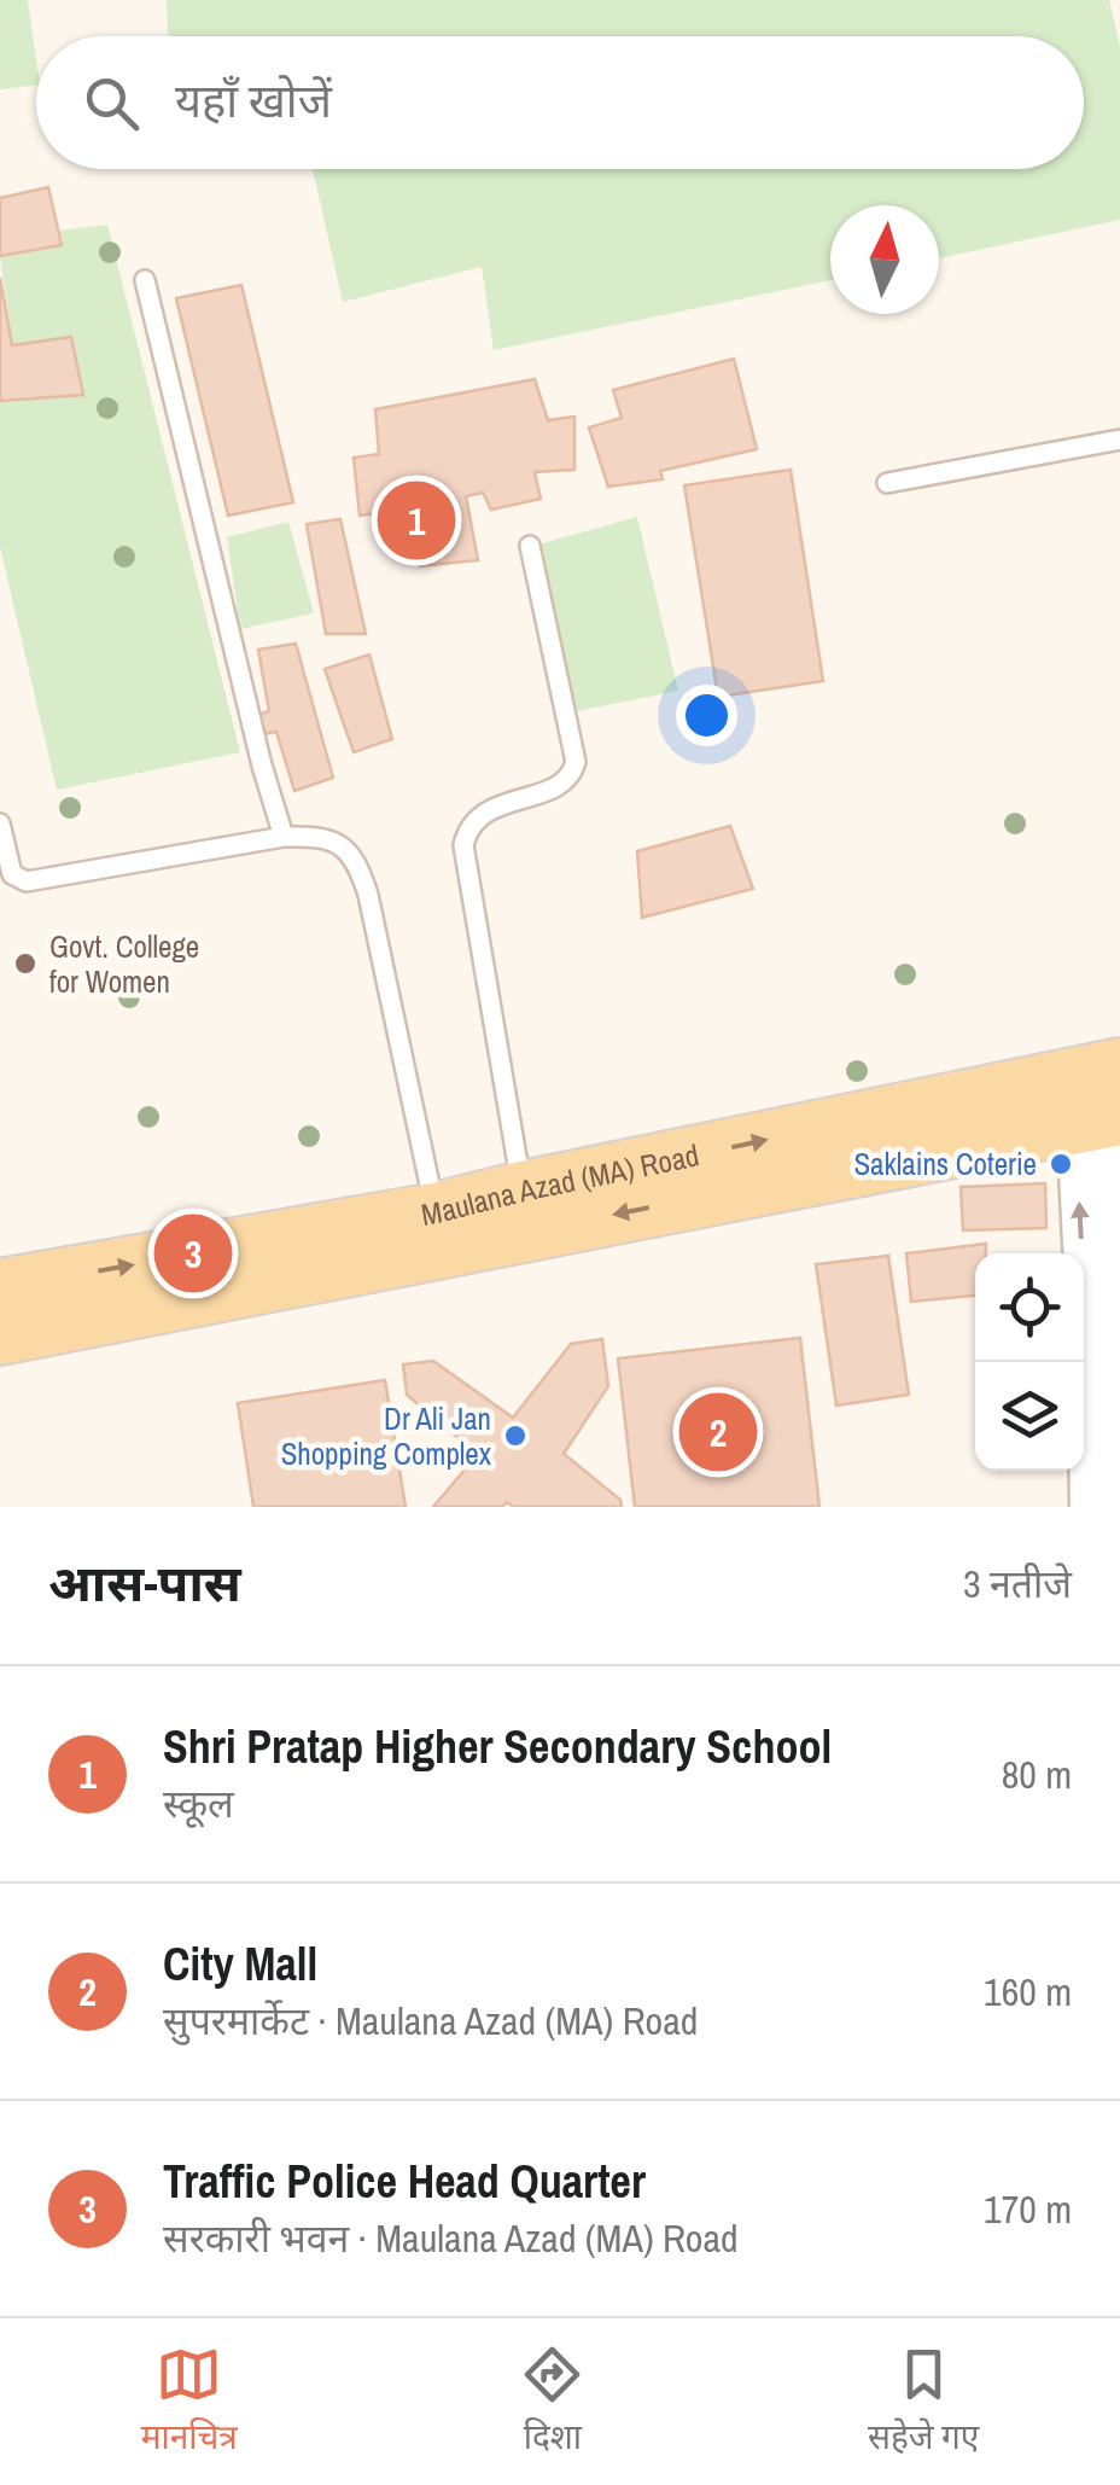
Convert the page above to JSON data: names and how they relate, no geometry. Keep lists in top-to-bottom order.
{
  "streets": {
    "main road": ["Maulana Azad (MA) Road"]
  },
  "places": ["Govt. College for Women", "Saklains Coterie", "Dr Ali Jan Shopping Complex"],
  "north": "top",
  "page": {
    "search": "यहाँ खोजें",
    "pins": ["1", "3", "2"],
    "heading": ["आस-पास", "3 नतीजे"],
    "list": [
      {
        "mark": "1",
        "name": "Shri Pratap Higher Secondary School",
        "note": "स्कूल",
        "value": "80 m"
      },
      {
        "mark": "2",
        "name": "City Mall",
        "note": "सुपरमार्केट · Maulana Azad (MA) Road",
        "value": "160 m"
      },
      {
        "mark": "3",
        "name": "Traffic Police Head Quarter",
        "note": "सरकारी भवन · Maulana Azad (MA) Road",
        "value": "170 m"
      }
    ],
    "nav": ["मानचित्र", "दिशा", "सहेजे गए"]
  }
}
